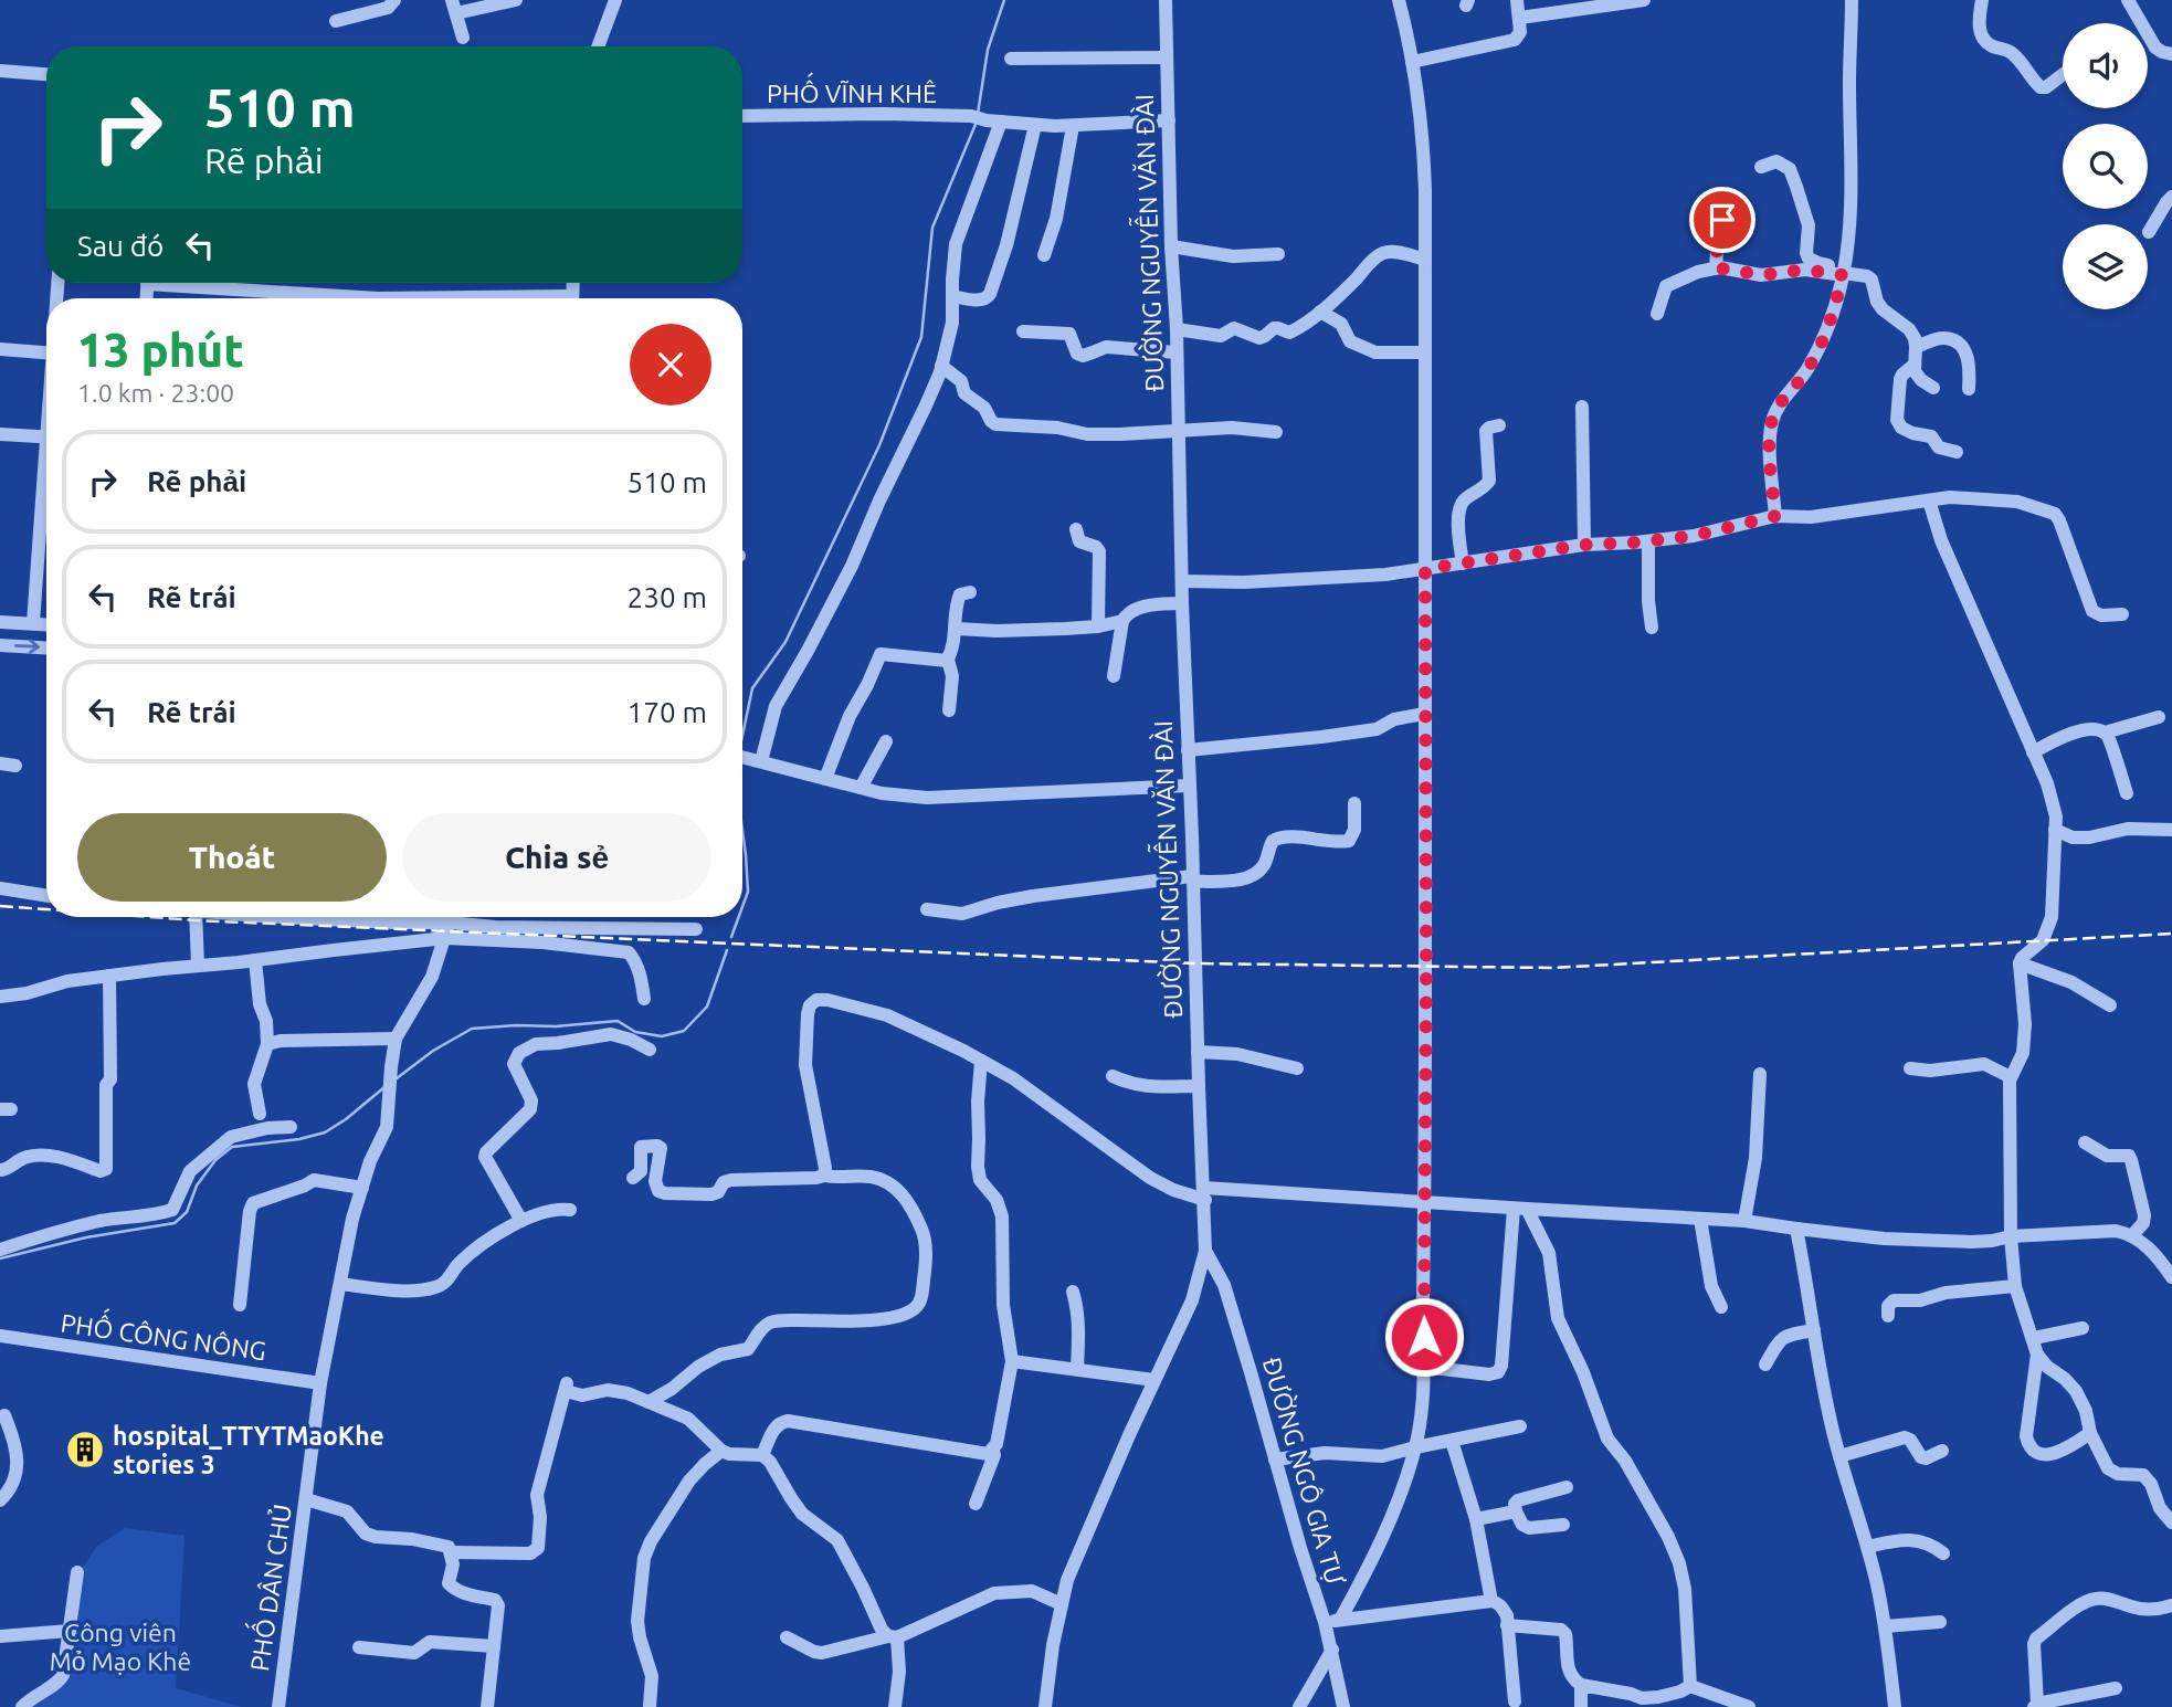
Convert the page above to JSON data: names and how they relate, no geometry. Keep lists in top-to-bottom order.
{
  "streets": {
    "street": [
      "PHỐ VĨNH KHÊ",
      "ĐƯỜNG NGUYỄN VĂN ĐÀI",
      "PHỐ CÔNG NÔNG",
      "ĐƯỜNG NGÔ GIA TỰ",
      "PHỐ DÂN CHỦ"
    ]
  },
  "crossings": [
    ["ĐƯỜNG NGUYỄN VĂN ĐÀI", "ĐƯỜNG NGÔ GIA TỰ"],
    ["PHỐ CÔNG NÔNG", "PHỐ DÂN CHỦ"]
  ],
  "parks": ["Công viên Mỏ Mạo Khê"],
  "places": {
    "building": ["hospital_TTYTMaoKhe stories 3"]
  },
  "page": {
    "turn": ["510 m", "Rẽ phải"],
    "then": "Sau đó",
    "heading": ["13 phút", "1.0 km · 23:00"],
    "list": [
      {
        "name": "Rẽ phải",
        "value": "510 m"
      },
      {
        "name": "Rẽ trái",
        "value": "230 m"
      },
      {
        "name": "Rẽ trái",
        "value": "170 m"
      }
    ],
    "buttons": ["Thoát", "Chia sẻ"]
  }
}
